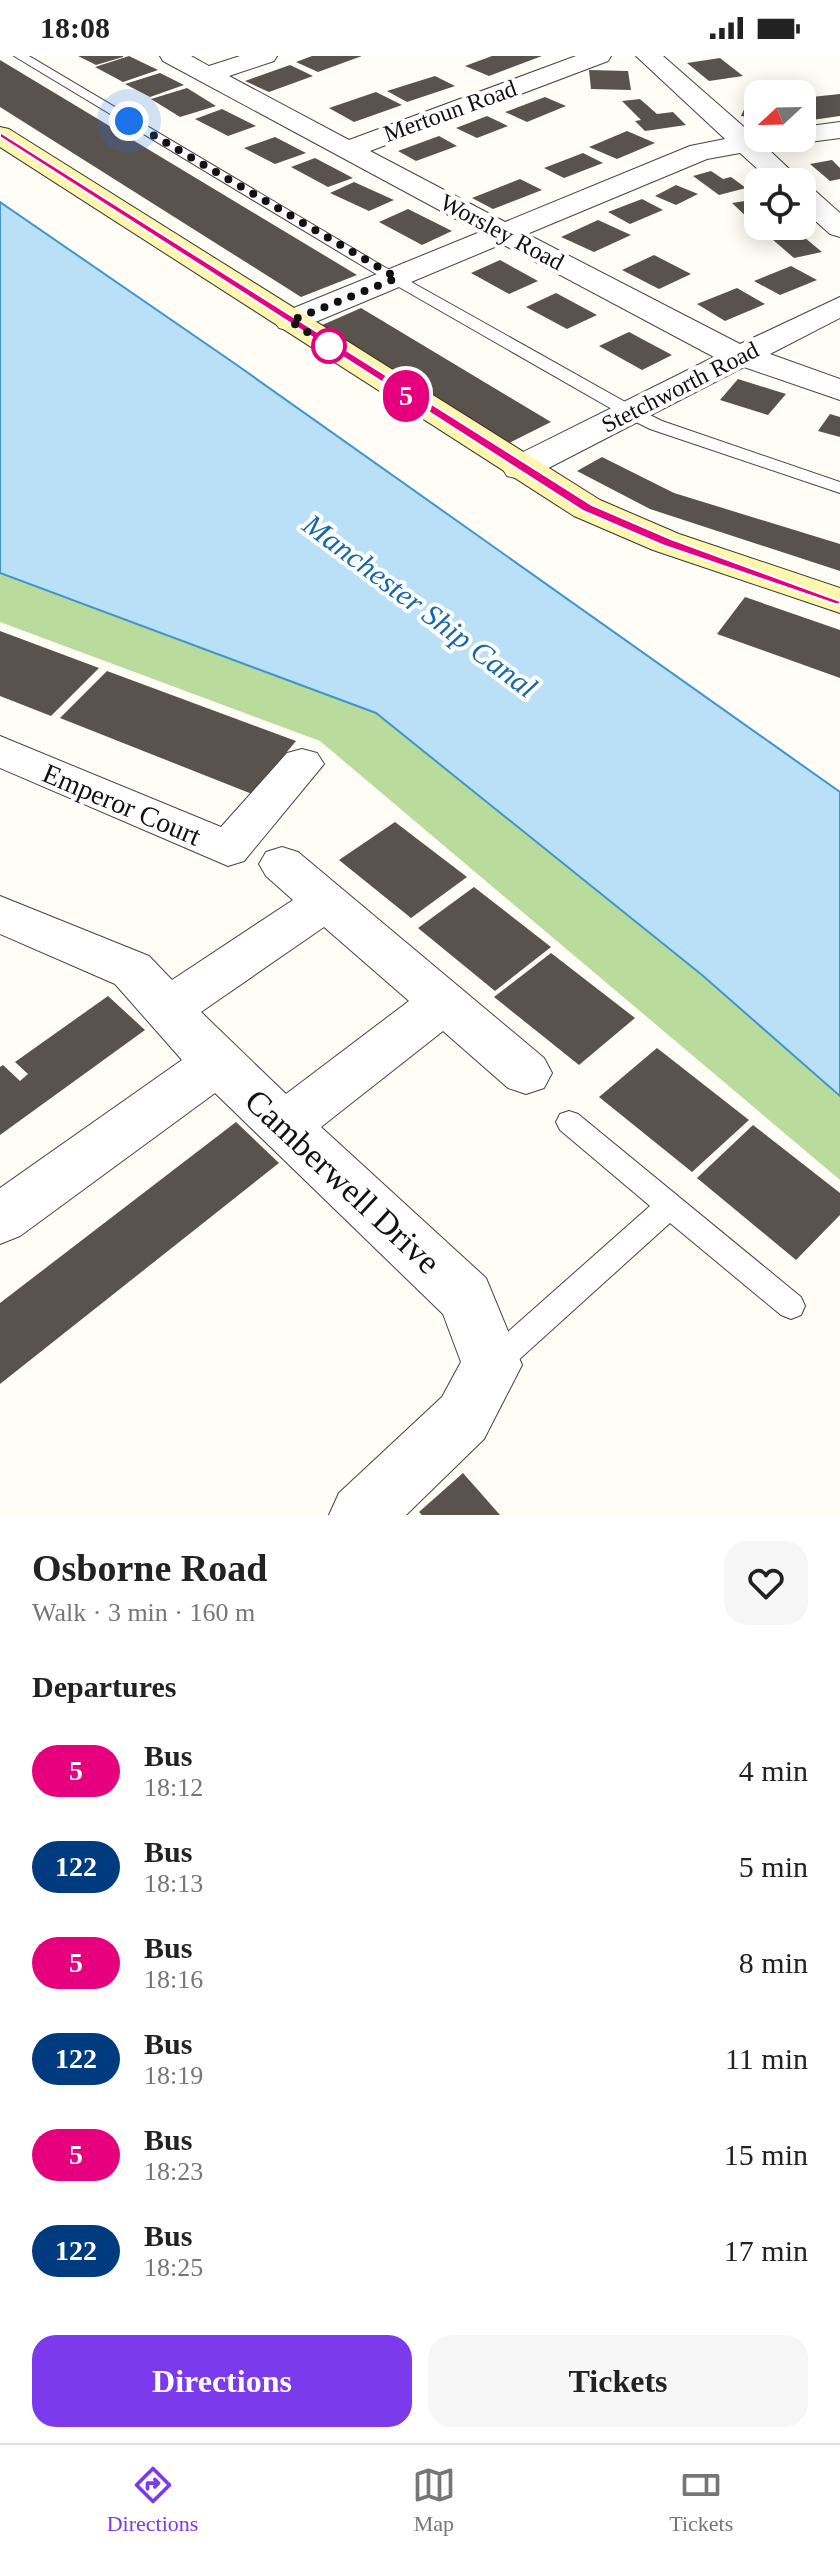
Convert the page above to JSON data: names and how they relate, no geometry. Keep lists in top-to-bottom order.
{
  "streets": {
    "street": [
      "Mertoun Road",
      "Worsley Road",
      "Stetchworth Road",
      "Emperor Court",
      "Camberwell Drive"
    ]
  },
  "crossings": [
    ["Mertoun Road", "Worsley Road"],
    ["Worsley Road", "Stetchworth Road"]
  ],
  "water": ["Manchester Ship Canal"],
  "lines": ["bus line 5"],
  "north": "left",
  "page": {
    "status": "18:08",
    "on_map": "5",
    "heading": [
      ["Osborne Road", "Walk · 3 min · 160 m"],
      "Departures"
    ],
    "list": [
      {
        "mark": "5",
        "name": "Bus",
        "note": "18:12",
        "value": "4 min"
      },
      {
        "mark": "122",
        "name": "Bus",
        "note": "18:13",
        "value": "5 min"
      },
      {
        "mark": "5",
        "name": "Bus",
        "note": "18:16",
        "value": "8 min"
      },
      {
        "mark": "122",
        "name": "Bus",
        "note": "18:19",
        "value": "11 min"
      },
      {
        "mark": "5",
        "name": "Bus",
        "note": "18:23",
        "value": "15 min"
      },
      {
        "mark": "122",
        "name": "Bus",
        "note": "18:25",
        "value": "17 min"
      }
    ],
    "buttons": ["Directions", "Tickets"],
    "tabs": ["Directions", "Map", "Tickets"]
  }
}
